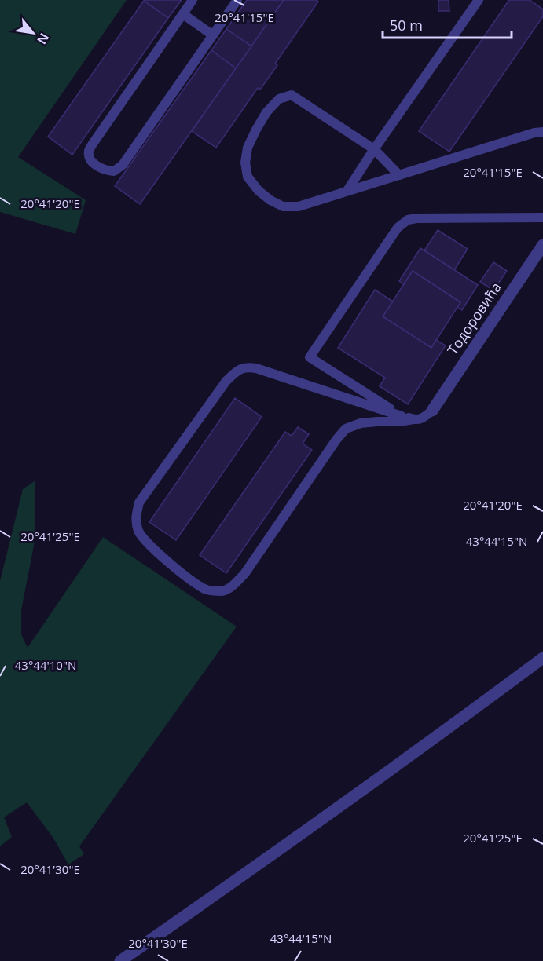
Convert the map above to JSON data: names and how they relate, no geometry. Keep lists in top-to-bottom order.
{
  "streets": {
    "street": ["Тодоровића"]
  },
  "scale_bar": "50 m",
  "north": "bottom right",
  "coordinates": [
    "20°41'15\"E",
    "20°41'20\"E",
    "20°41'25\"E",
    "43°44'15\"N",
    "43°44'10\"N",
    "20°41'30\"E"
  ]
}
